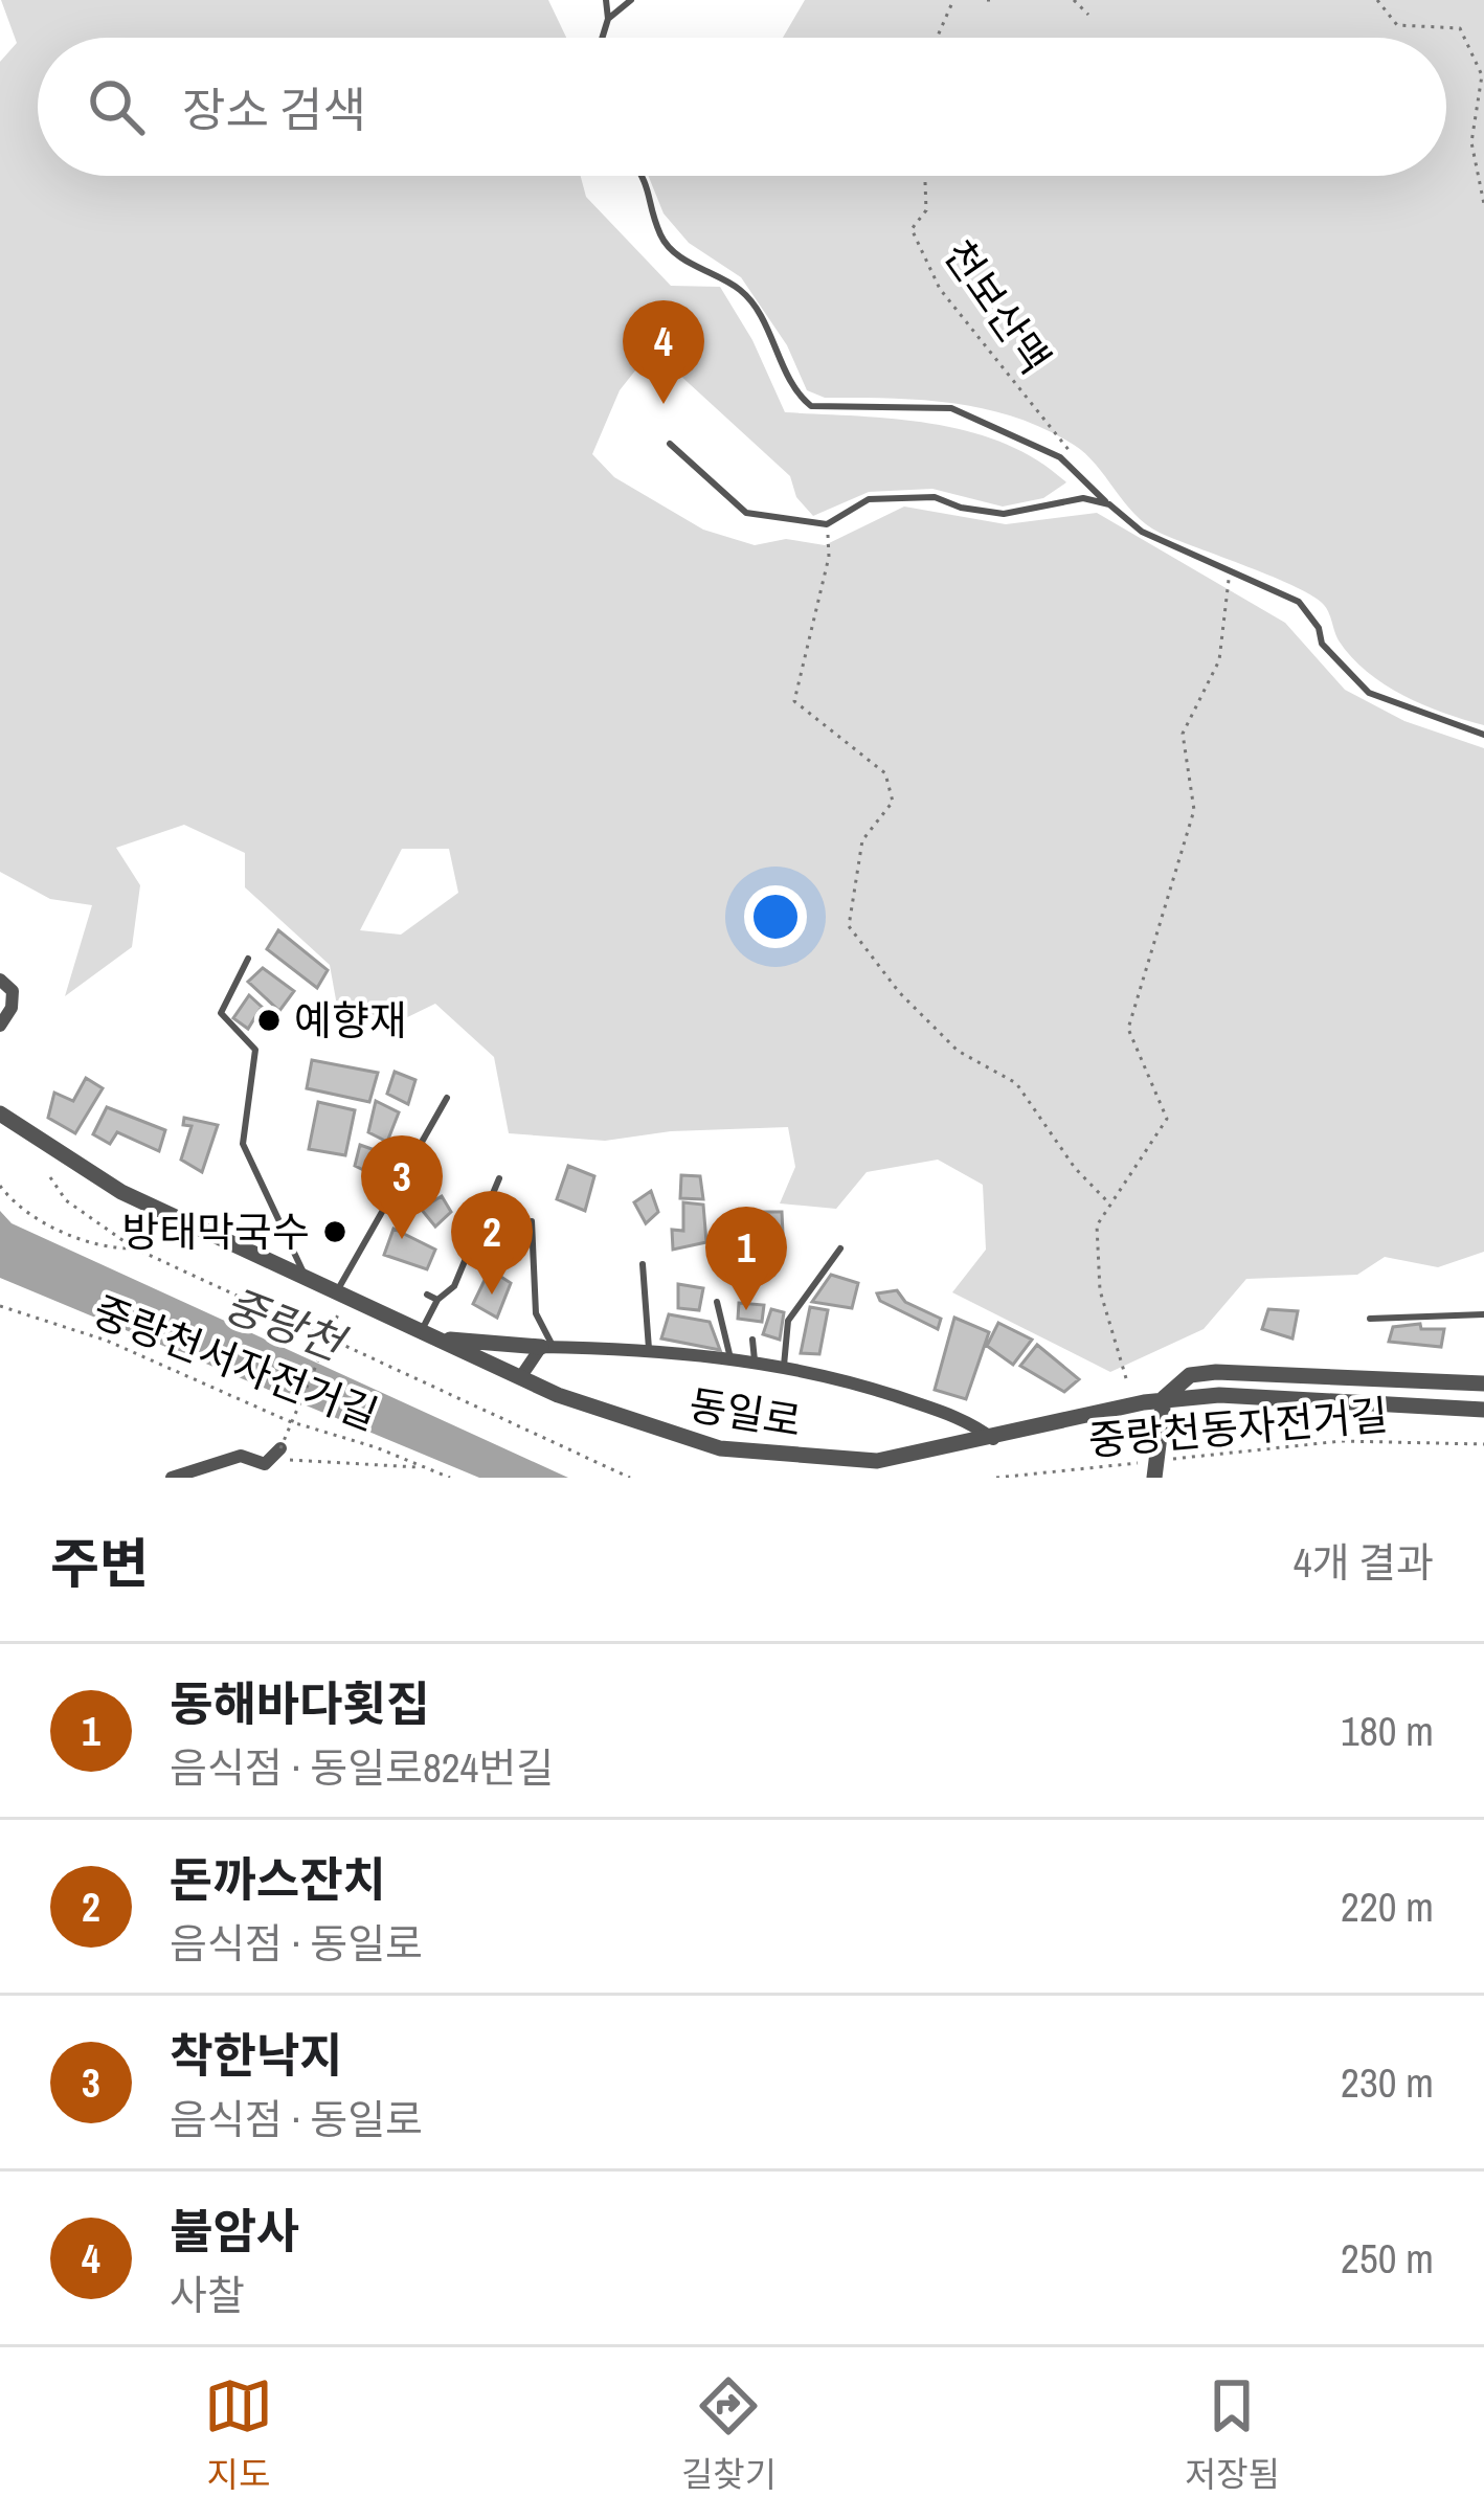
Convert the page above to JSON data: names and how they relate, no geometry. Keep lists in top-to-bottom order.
{
  "streets": {
    "street": ["동일로"],
    "path": ["천보산맥", "중랑천서자전거길", "중랑천동자전거길"]
  },
  "water": ["중랑천"],
  "places": ["예향재", "방태막국수"],
  "page": {
    "search": "장소 검색",
    "pins": [
      "4",
      "3",
      "2",
      "1"
    ],
    "heading": ["주변", "4개 결과"],
    "list": [
      {
        "mark": "1",
        "name": "동해바다횟집",
        "note": "음식점 · 동일로824번길",
        "value": "180 m"
      },
      {
        "mark": "2",
        "name": "돈까스잔치",
        "note": "음식점 · 동일로",
        "value": "220 m"
      },
      {
        "mark": "3",
        "name": "착한낙지",
        "note": "음식점 · 동일로",
        "value": "230 m"
      },
      {
        "mark": "4",
        "name": "불암사",
        "note": "사찰",
        "value": "250 m"
      }
    ],
    "nav": ["지도", "길찾기", "저장됨"]
  }
}
